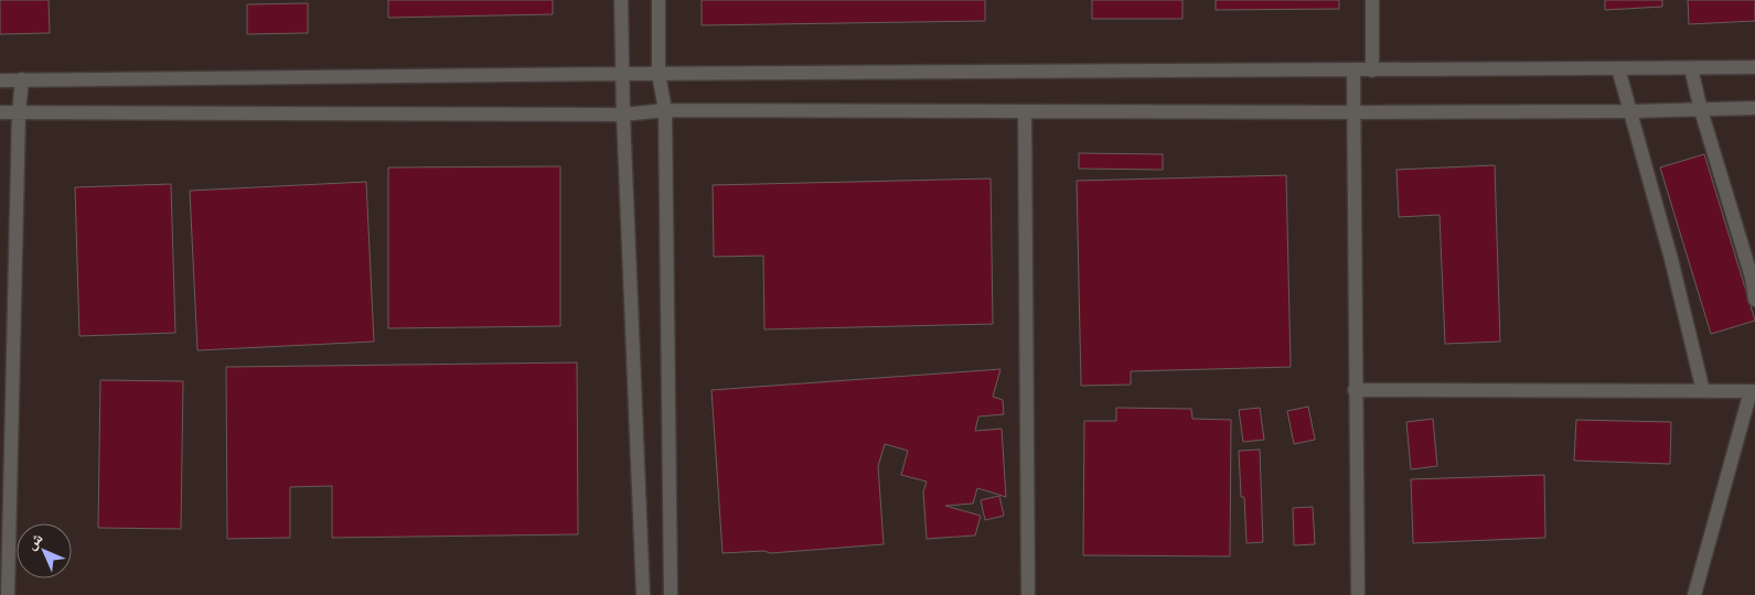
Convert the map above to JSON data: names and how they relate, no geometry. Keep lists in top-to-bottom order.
{
  "north": "top left"
}
